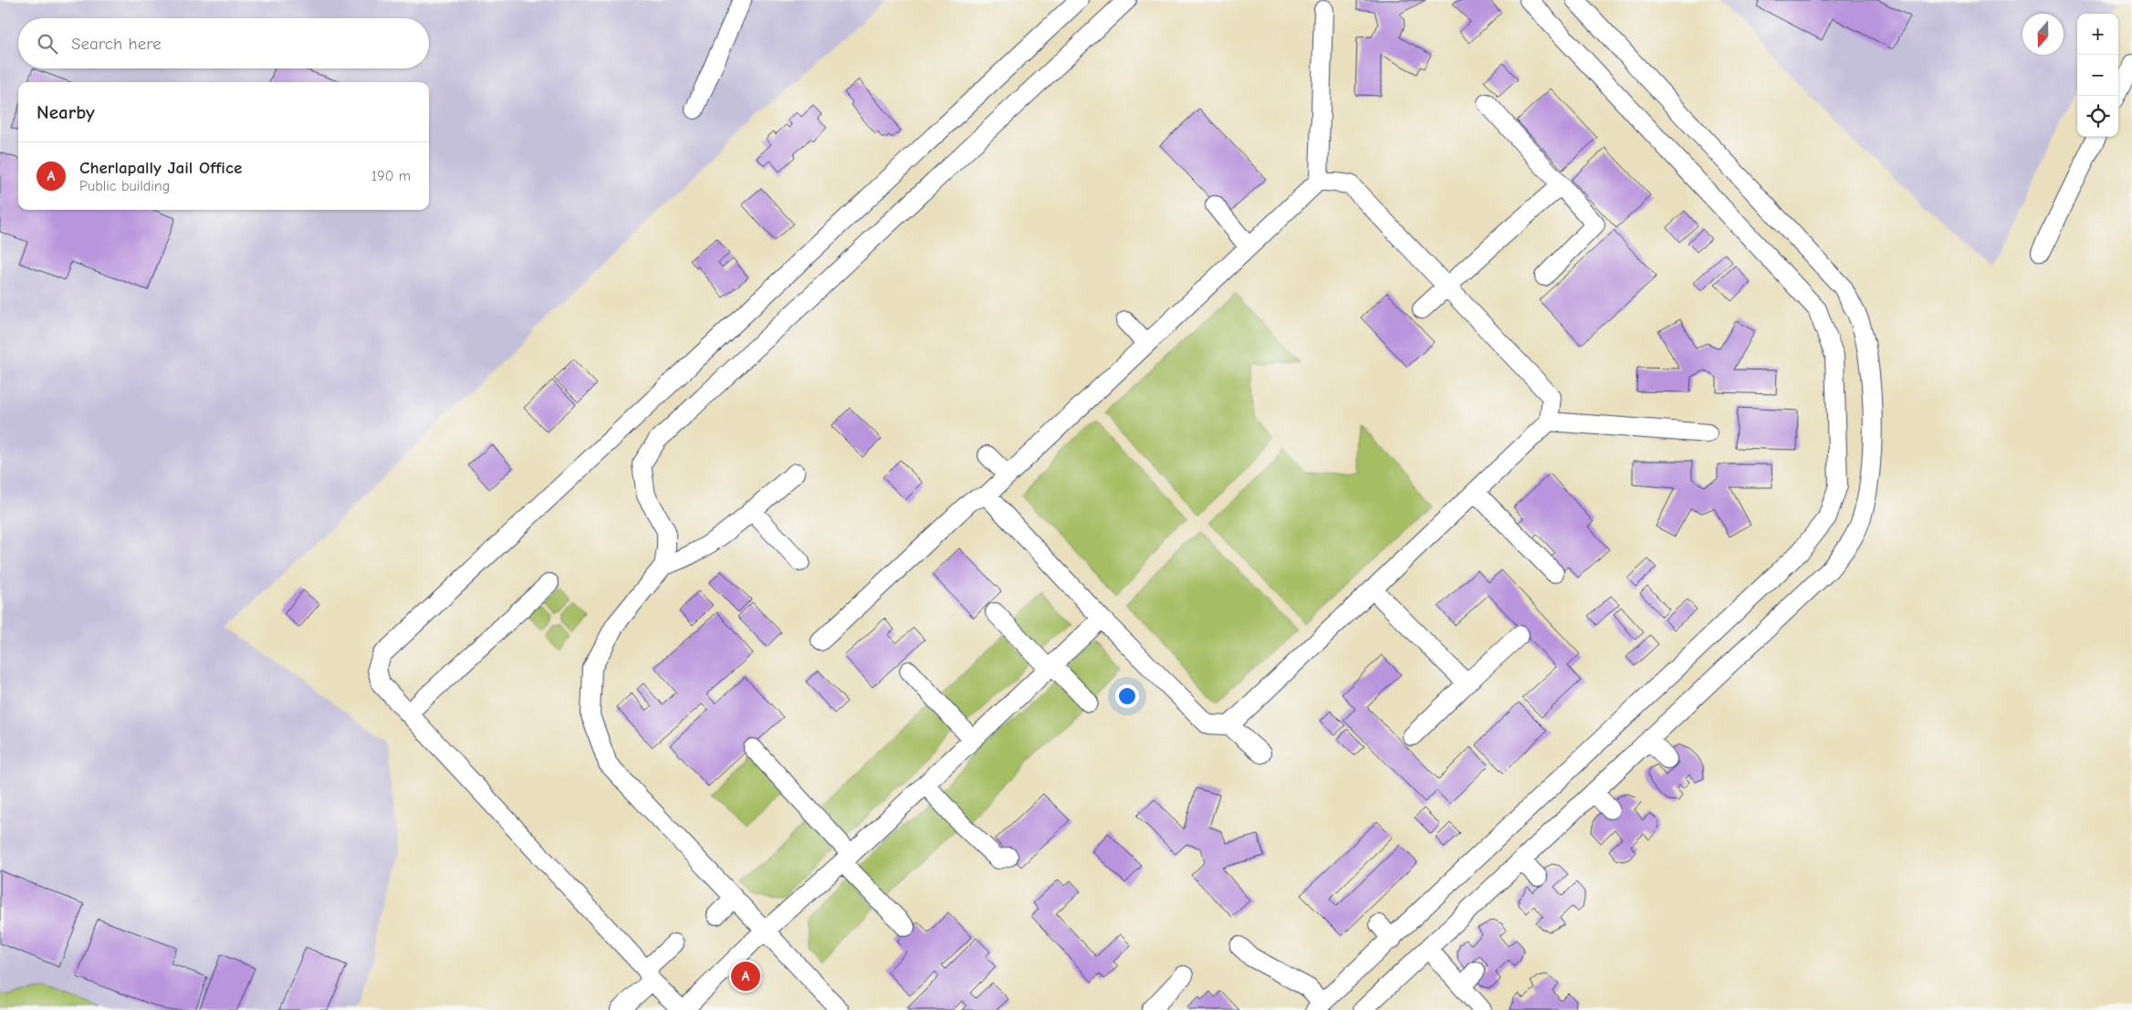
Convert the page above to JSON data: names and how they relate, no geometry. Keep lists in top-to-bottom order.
{
  "north": "bottom",
  "page": {
    "map_buttons": ["+", "−"],
    "search": "Search here",
    "heading": "Nearby",
    "list": [
      {
        "mark": "A",
        "name": "Cherlapally Jail Office",
        "note": "Public building",
        "value": "190 m"
      }
    ],
    "pins": "A"
  }
}
